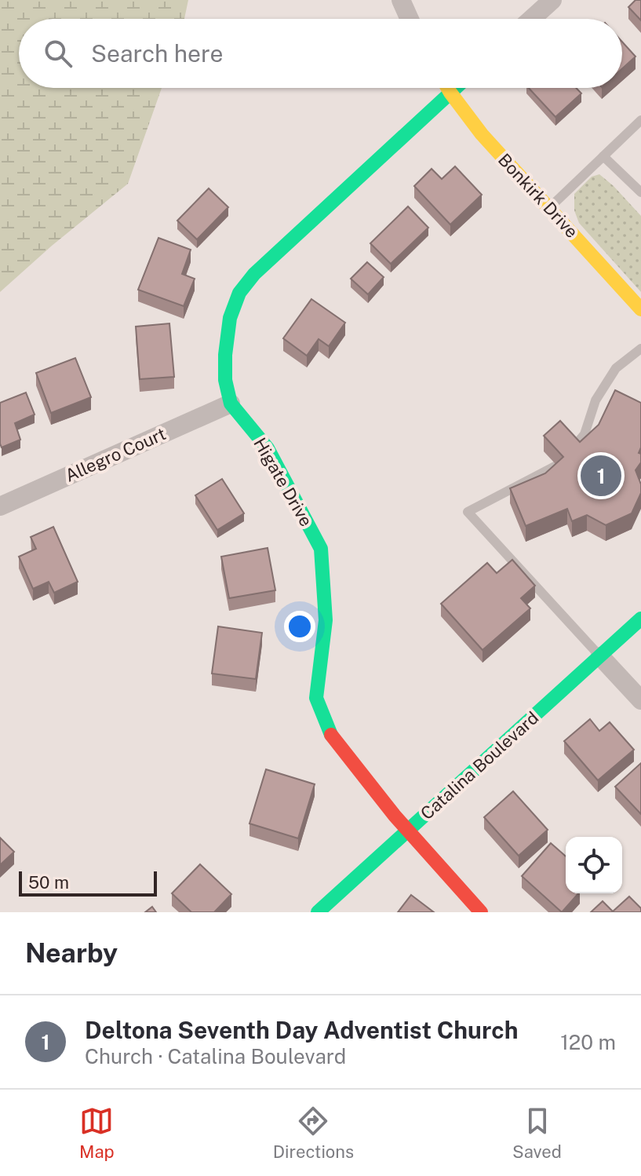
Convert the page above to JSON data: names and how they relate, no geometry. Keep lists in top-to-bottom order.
{
  "streets": {
    "street": [
      "Bonkirk Drive",
      "Allegro Court",
      "Higate Drive",
      "Catalina Boulevard"
    ]
  },
  "crossings": [
    ["Bonkirk Drive", "Higate Drive"],
    ["Allegro Court", "Higate Drive"],
    ["Higate Drive", "Catalina Boulevard"]
  ],
  "scale_bar": "50 m",
  "page": {
    "search": "Search here",
    "pins": "1",
    "scale": "50 m",
    "heading": "Nearby",
    "list": [
      {
        "mark": "1",
        "name": "Deltona Seventh Day Adventist Church",
        "note": "Church · Catalina Boulevard",
        "value": "120 m"
      }
    ],
    "nav": ["Map", "Directions", "Saved"]
  }
}
